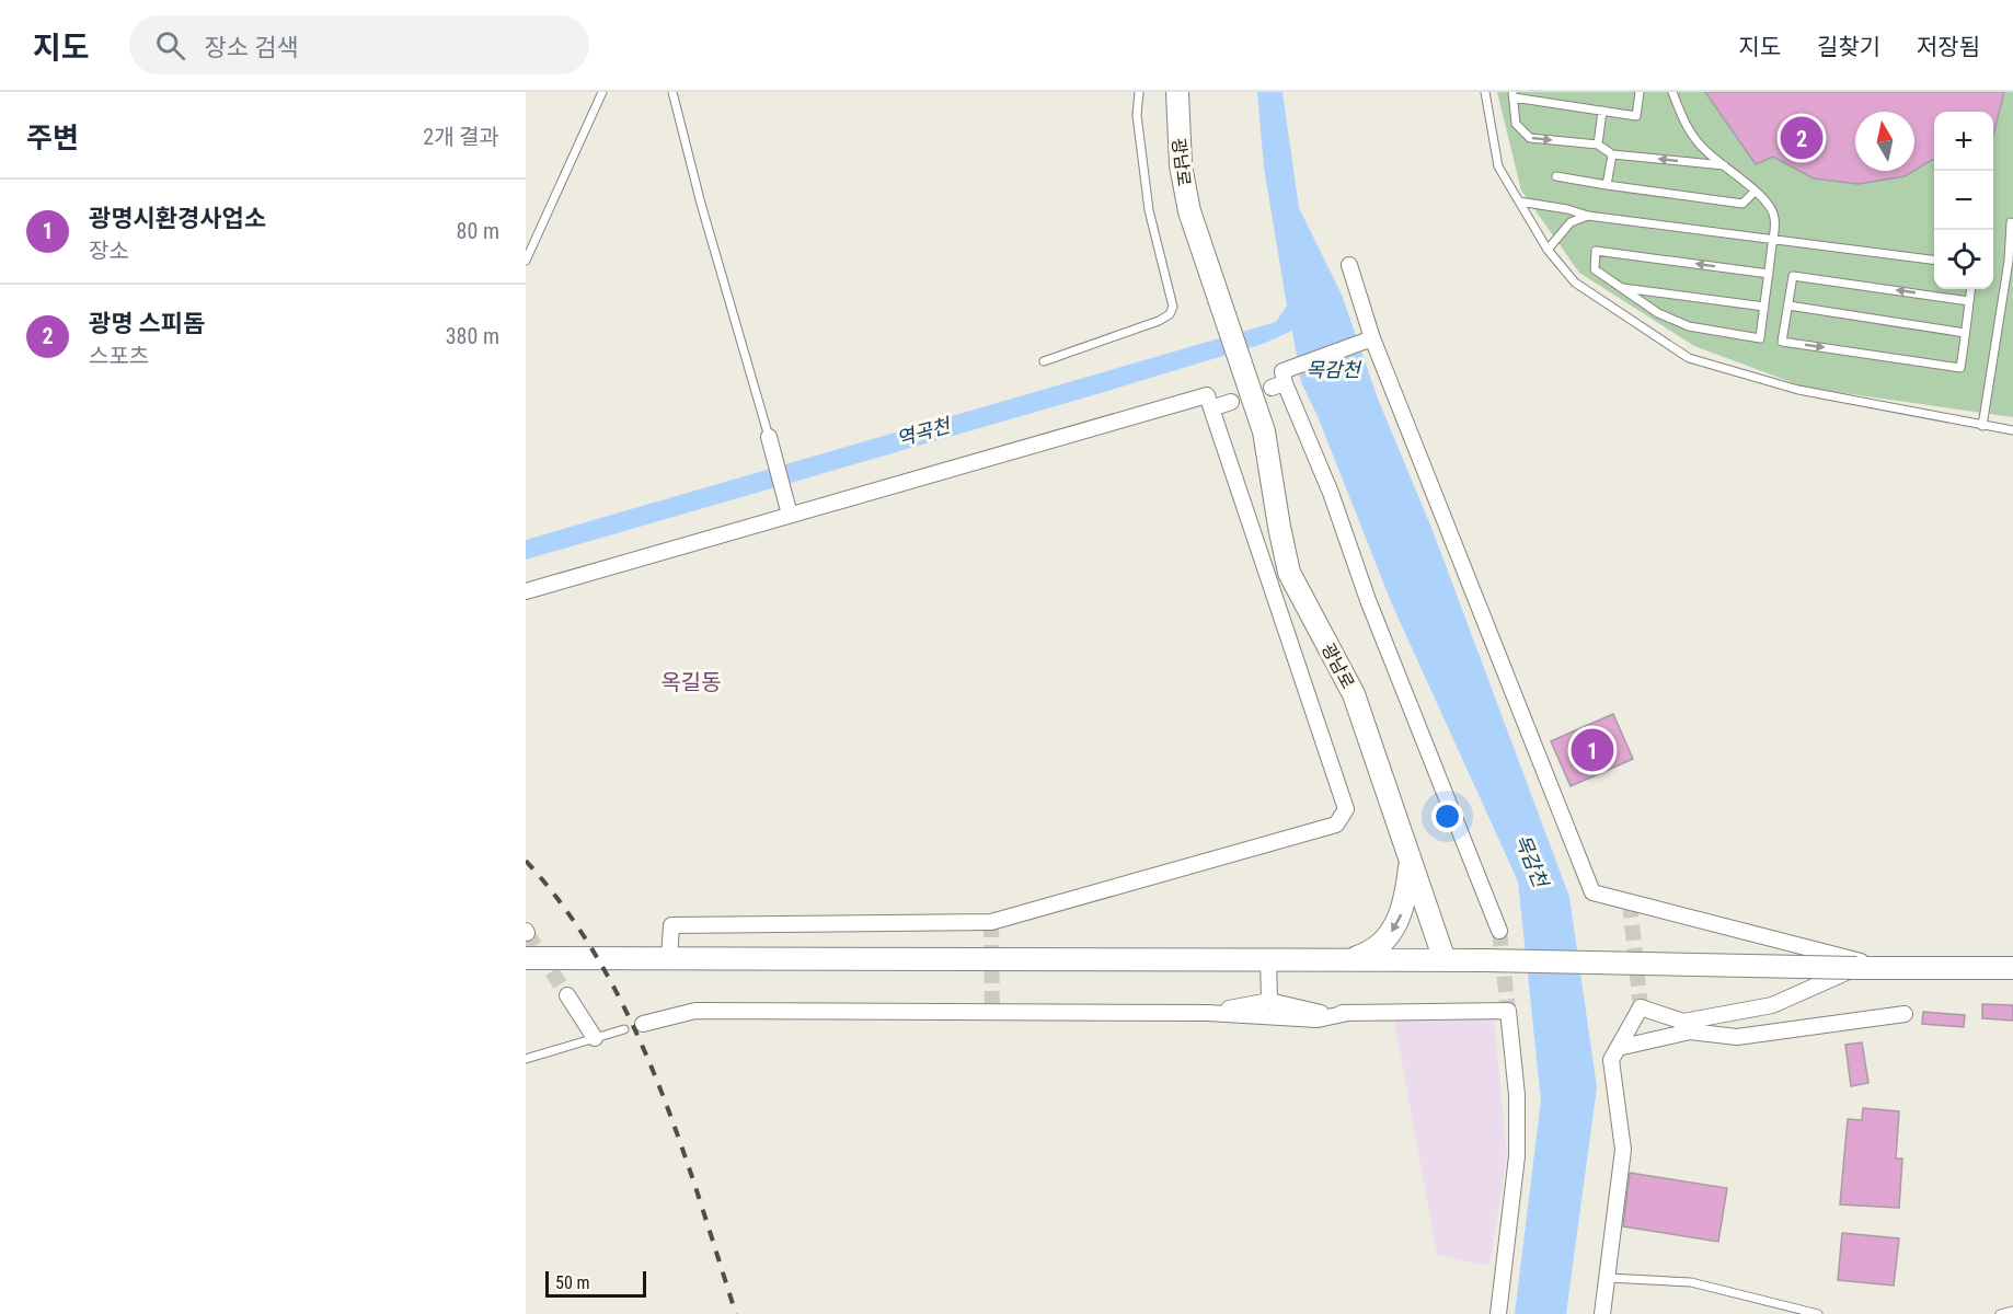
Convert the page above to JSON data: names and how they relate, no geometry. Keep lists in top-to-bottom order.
{
  "streets": {
    "main road": ["광남로"]
  },
  "districts": ["옥길동"],
  "water": ["목감천", "역곡천"],
  "scale_bar": "50 m",
  "north": "top",
  "page": {
    "header": "지도",
    "search": "장소 검색",
    "nav": ["지도", "길찾기", "저장됨"],
    "heading": ["주변", "2개 결과"],
    "map_buttons": ["+", "−"],
    "pins": ["2", "1"],
    "list": [
      {
        "mark": "1",
        "name": "광명시환경사업소",
        "note": "장소",
        "value": "80 m"
      },
      {
        "mark": "2",
        "name": "광명 스피돔",
        "note": "스포츠",
        "value": "380 m"
      }
    ],
    "scale": "50 m"
  }
}
